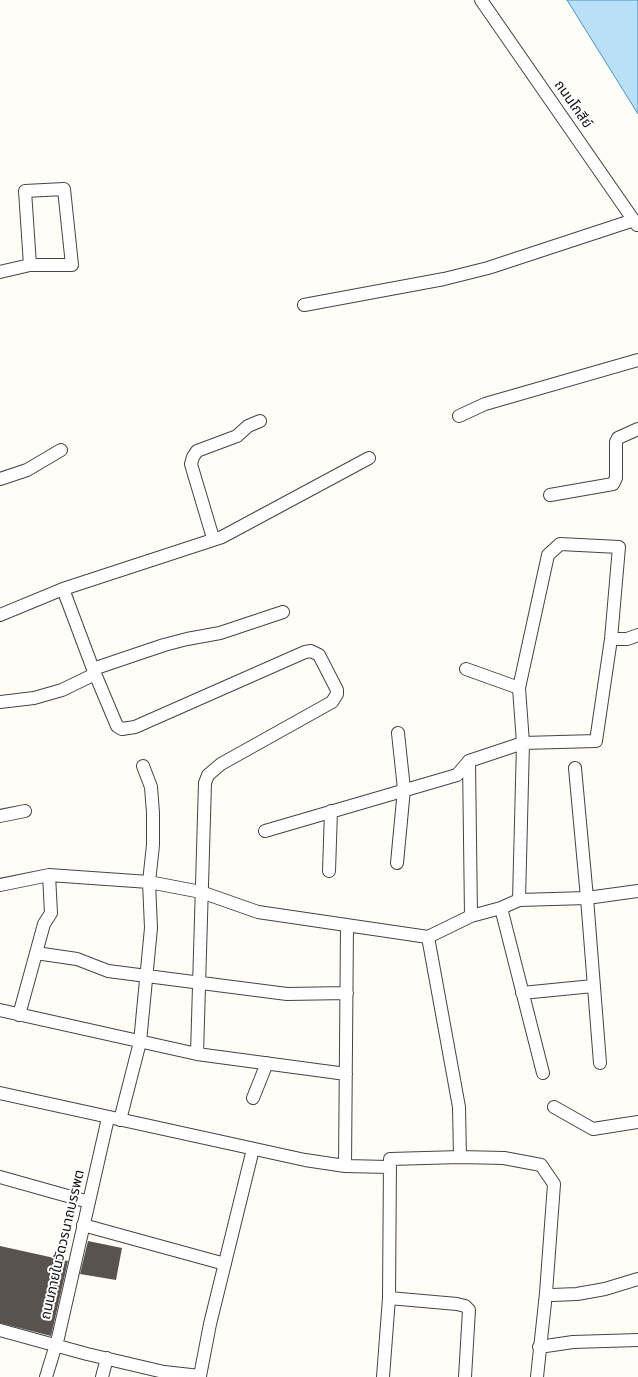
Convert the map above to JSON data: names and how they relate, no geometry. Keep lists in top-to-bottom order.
{
  "streets": {
    "street": ["ถนนโกสีย์", "ถนนภายในวัดวรนาถบรรพต"]
  }
}
